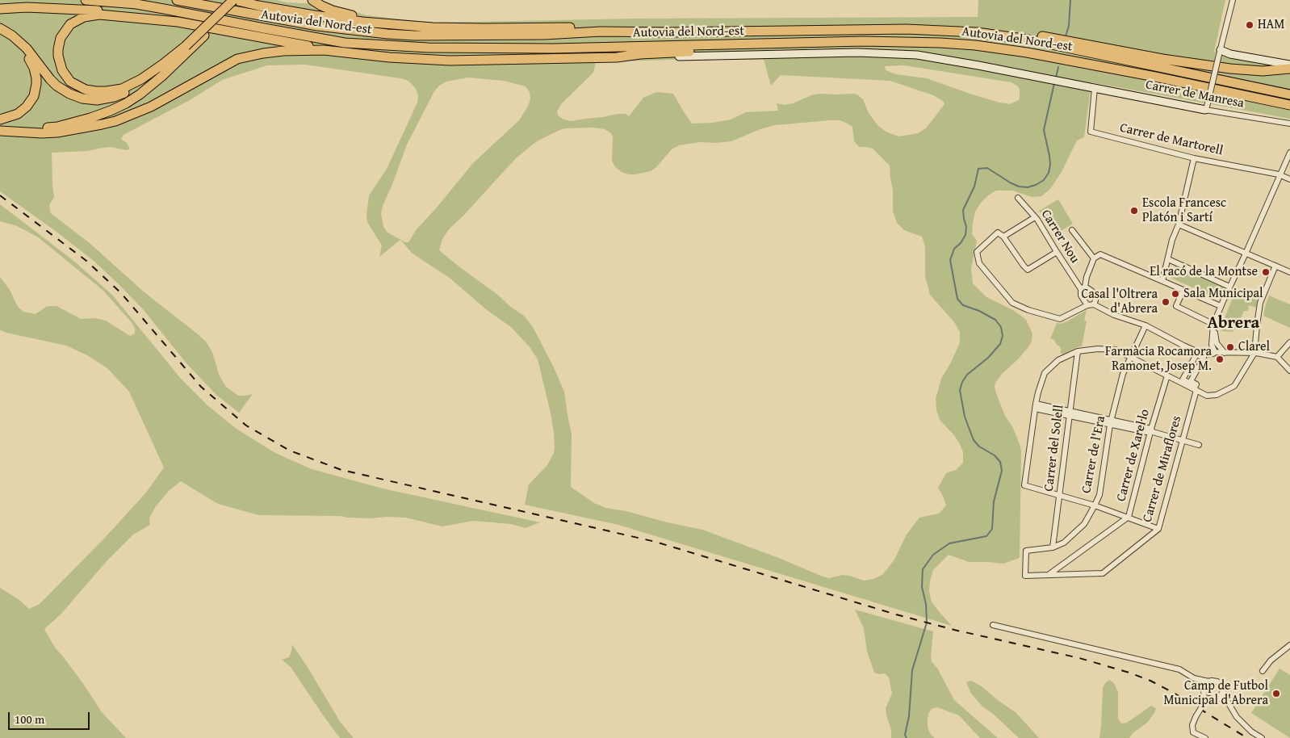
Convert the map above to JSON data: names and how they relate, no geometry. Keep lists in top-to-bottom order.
{
  "streets": {
    "highway": ["Autovia del Nord-est"],
    "street": [
      "Carrer de Manresa",
      "Carrer de Martorell",
      "Carrer Nou",
      "Carrer del Solell",
      "Carrer de l'Era",
      "Carrer de Xarel·lo",
      "Carrer de Miraflores"
    ]
  },
  "crossings": [
    ["Carrer de Manresa", "Carrer de Martorell"],
    ["Carrer del Solell", "Carrer de l'Era"],
    ["Carrer de l'Era", "Carrer de Miraflores"],
    ["Carrer de Xarel·lo", "Carrer de Miraflores"]
  ],
  "districts": ["Abrera"],
  "places": [
    "HAM",
    "Escola Francesc Platón i Sartí",
    "El racó de la Montse",
    "Sala Municipal",
    "Casal l'Oltrera d'Abrera",
    "Clarel",
    "Farmàcia Rocamora Ramonet, Josep M.",
    "Camp de Futbol Municipal d'Abrera"
  ],
  "scale_bar": "100 m"
}
